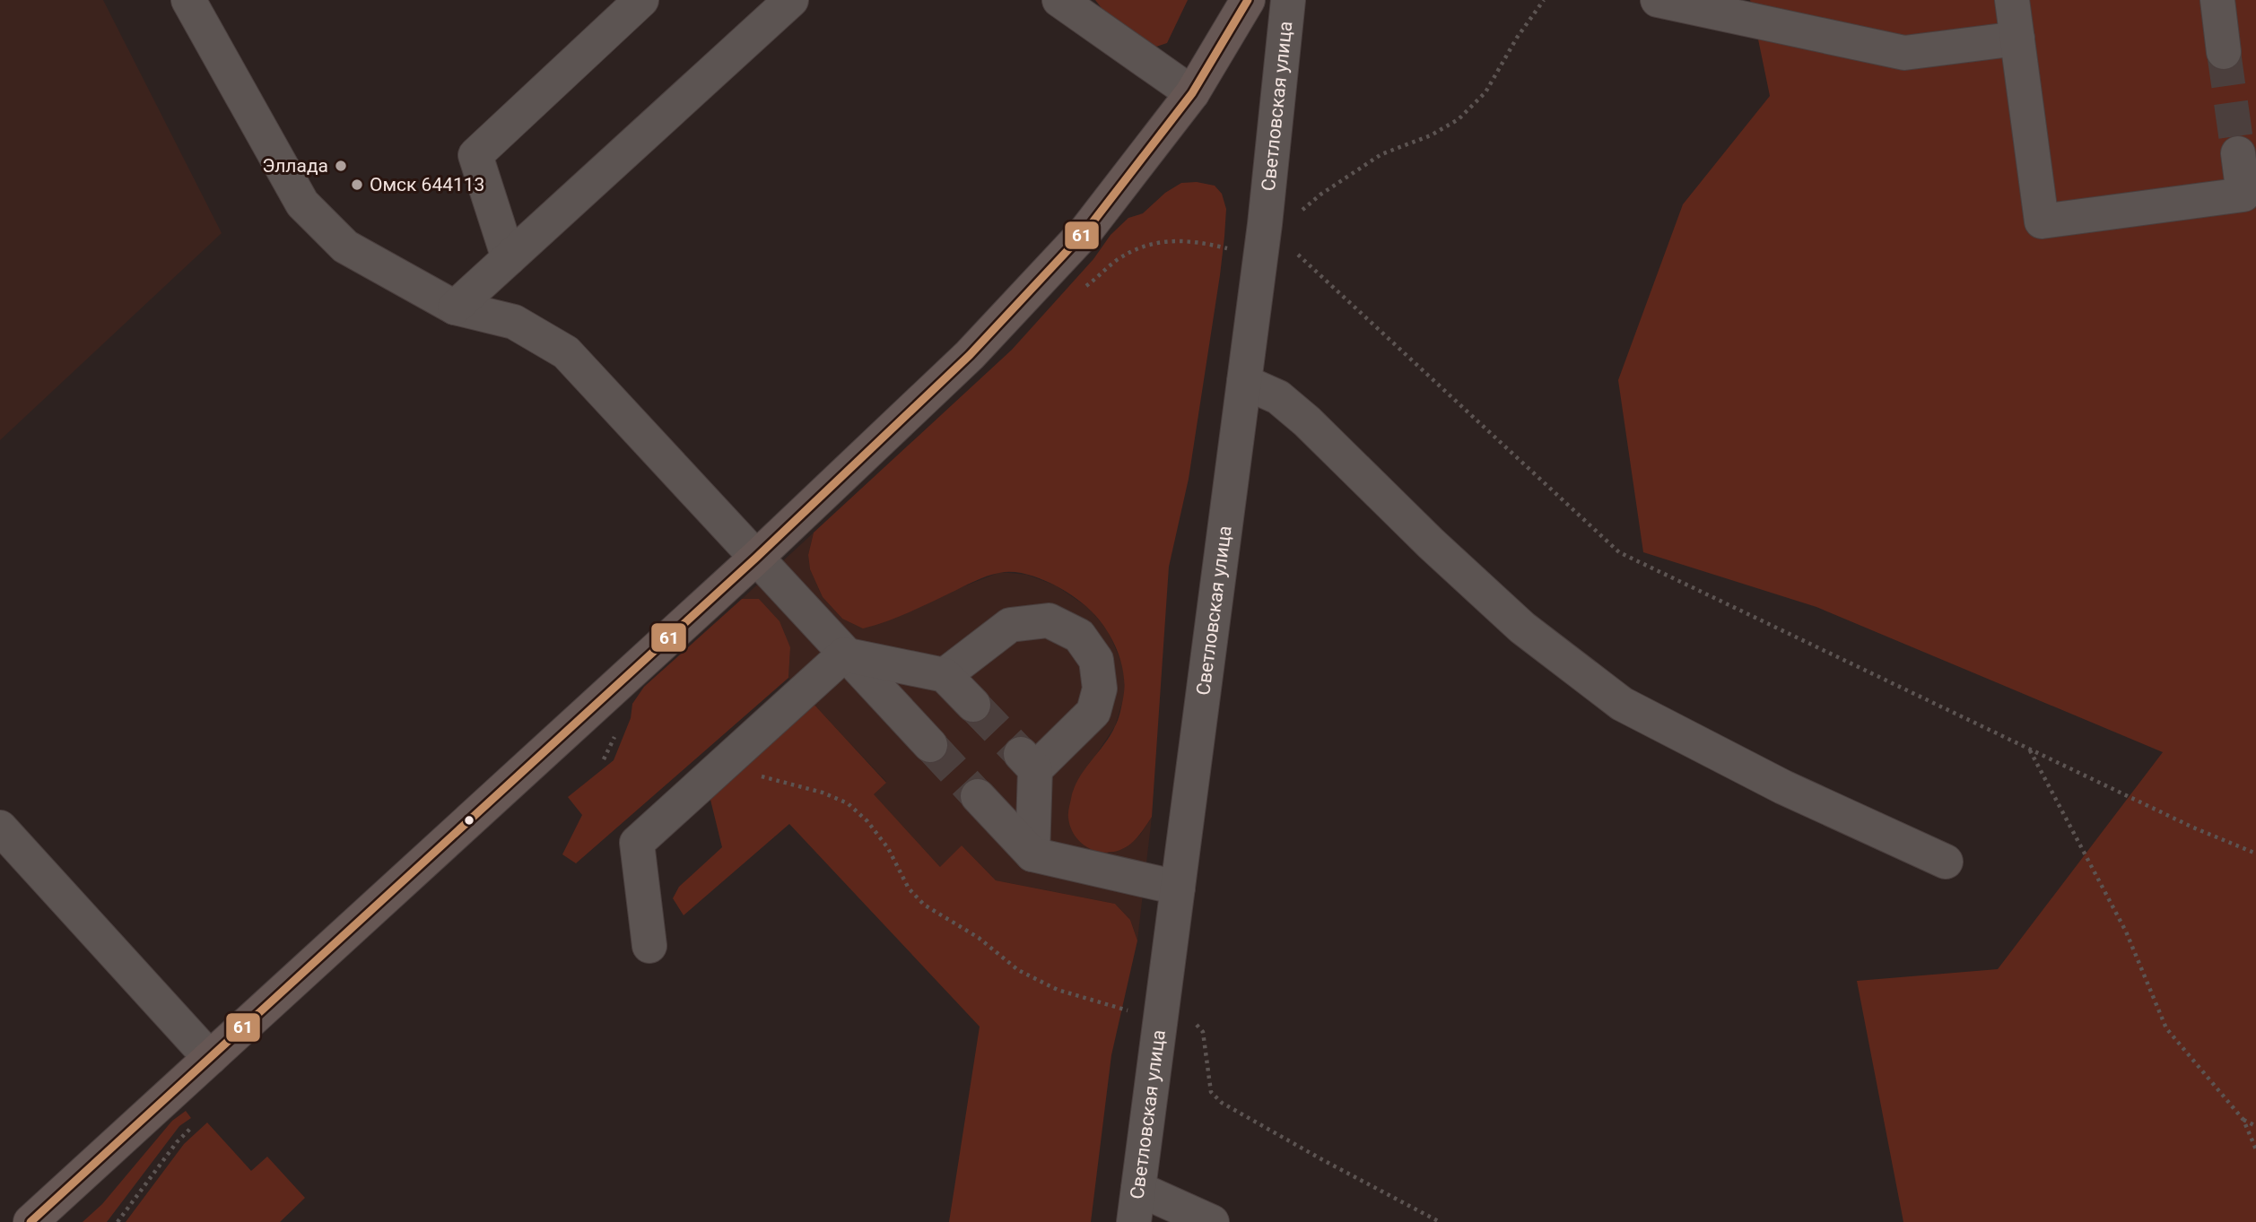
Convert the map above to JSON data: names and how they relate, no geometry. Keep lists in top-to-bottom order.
{
  "streets": {
    "street": ["Светловская улица"]
  },
  "places": ["Эллада", "Омск 644113"],
  "lines": ["transit line 61"]
}
